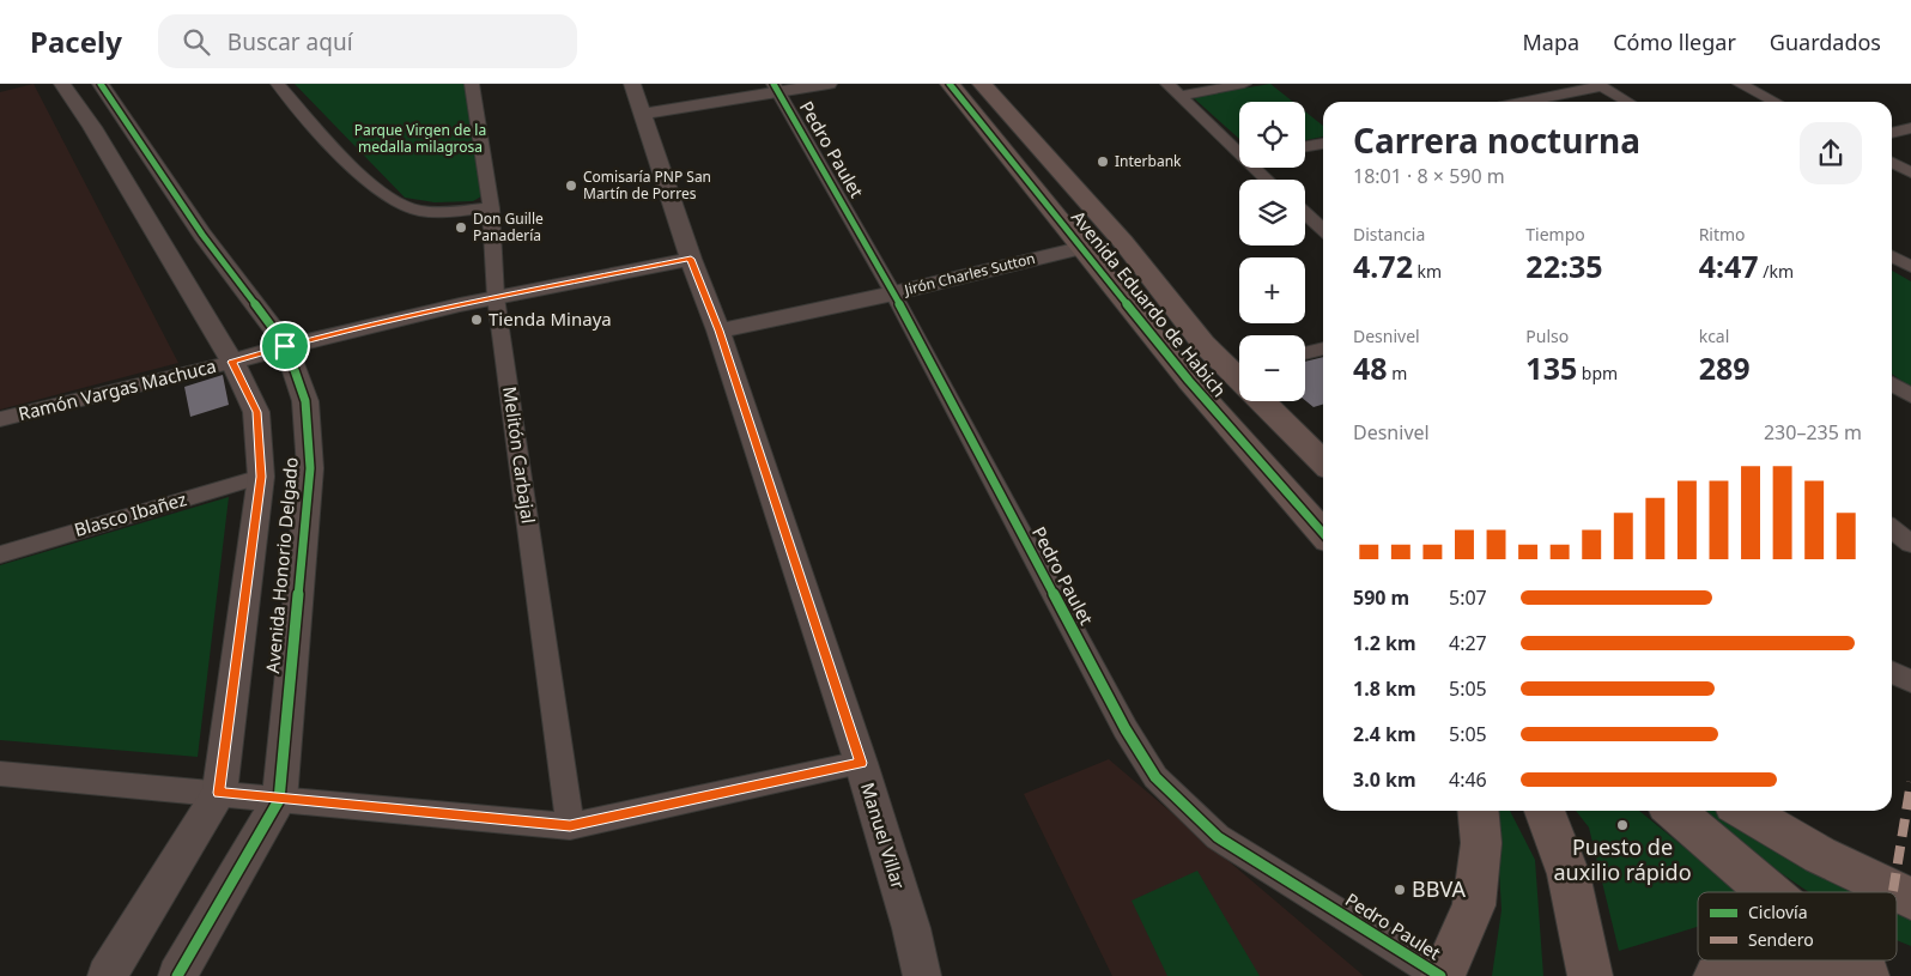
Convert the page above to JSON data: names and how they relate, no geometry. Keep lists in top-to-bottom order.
{
  "streets": {
    "main road": ["Avenida Eduardo de Habich"],
    "street": [
      "Pedro Paulet",
      "Jirón Charles Sutton",
      "Ramón Vargas Machuca",
      "Melitón Carbajal",
      "Blasco Ibañez",
      "Avenida Honorio Delgado",
      "Manuel Villar"
    ]
  },
  "crossings": [
    ["Pedro Paulet", "Jirón Charles Sutton"],
    ["Jirón Charles Sutton", "Avenida Eduardo de Habich"],
    ["Jirón Charles Sutton", "Manuel Villar"],
    ["Ramón Vargas Machuca", "Melitón Carbajal"],
    ["Ramón Vargas Machuca", "Avenida Honorio Delgado"],
    ["Ramón Vargas Machuca", "Manuel Villar"],
    ["Blasco Ibañez", "Avenida Honorio Delgado"]
  ],
  "parks": ["Parque Virgen de la medalla milagrosa"],
  "places": [
    "Interbank",
    "Comisaría PNP San Martín de Porres",
    "Don Guille Panadería",
    "Tienda Minaya",
    "Puesto de auxilio rápido",
    "BBVA"
  ],
  "legend": ["Ciclovía", "Sendero"],
  "page": {
    "header": "Pacely",
    "search": "Buscar aquí",
    "nav": ["Mapa", "Cómo llegar", "Guardados"],
    "map_buttons": ["+", "−"],
    "heading": ["Carrera nocturna", "18:01 · 8 × 590 m"],
    "stats": [
      ["Distancia", "4.72 km"],
      ["Tiempo", "22:35"],
      ["Ritmo", "4:47 /km"],
      ["Desnivel", "48 m"],
      ["Pulso", "135 bpm"],
      ["kcal", "289"]
    ],
    "chart": ["Desnivel", "230–235 m"],
    "list": [
      {
        "name": "590 m",
        "note": "5:07"
      },
      {
        "name": "1.2 km",
        "note": "4:27"
      },
      {
        "name": "1.8 km",
        "note": "5:05"
      },
      {
        "name": "2.4 km",
        "note": "5:05"
      },
      {
        "name": "3.0 km",
        "note": "4:46"
      }
    ]
  }
}
